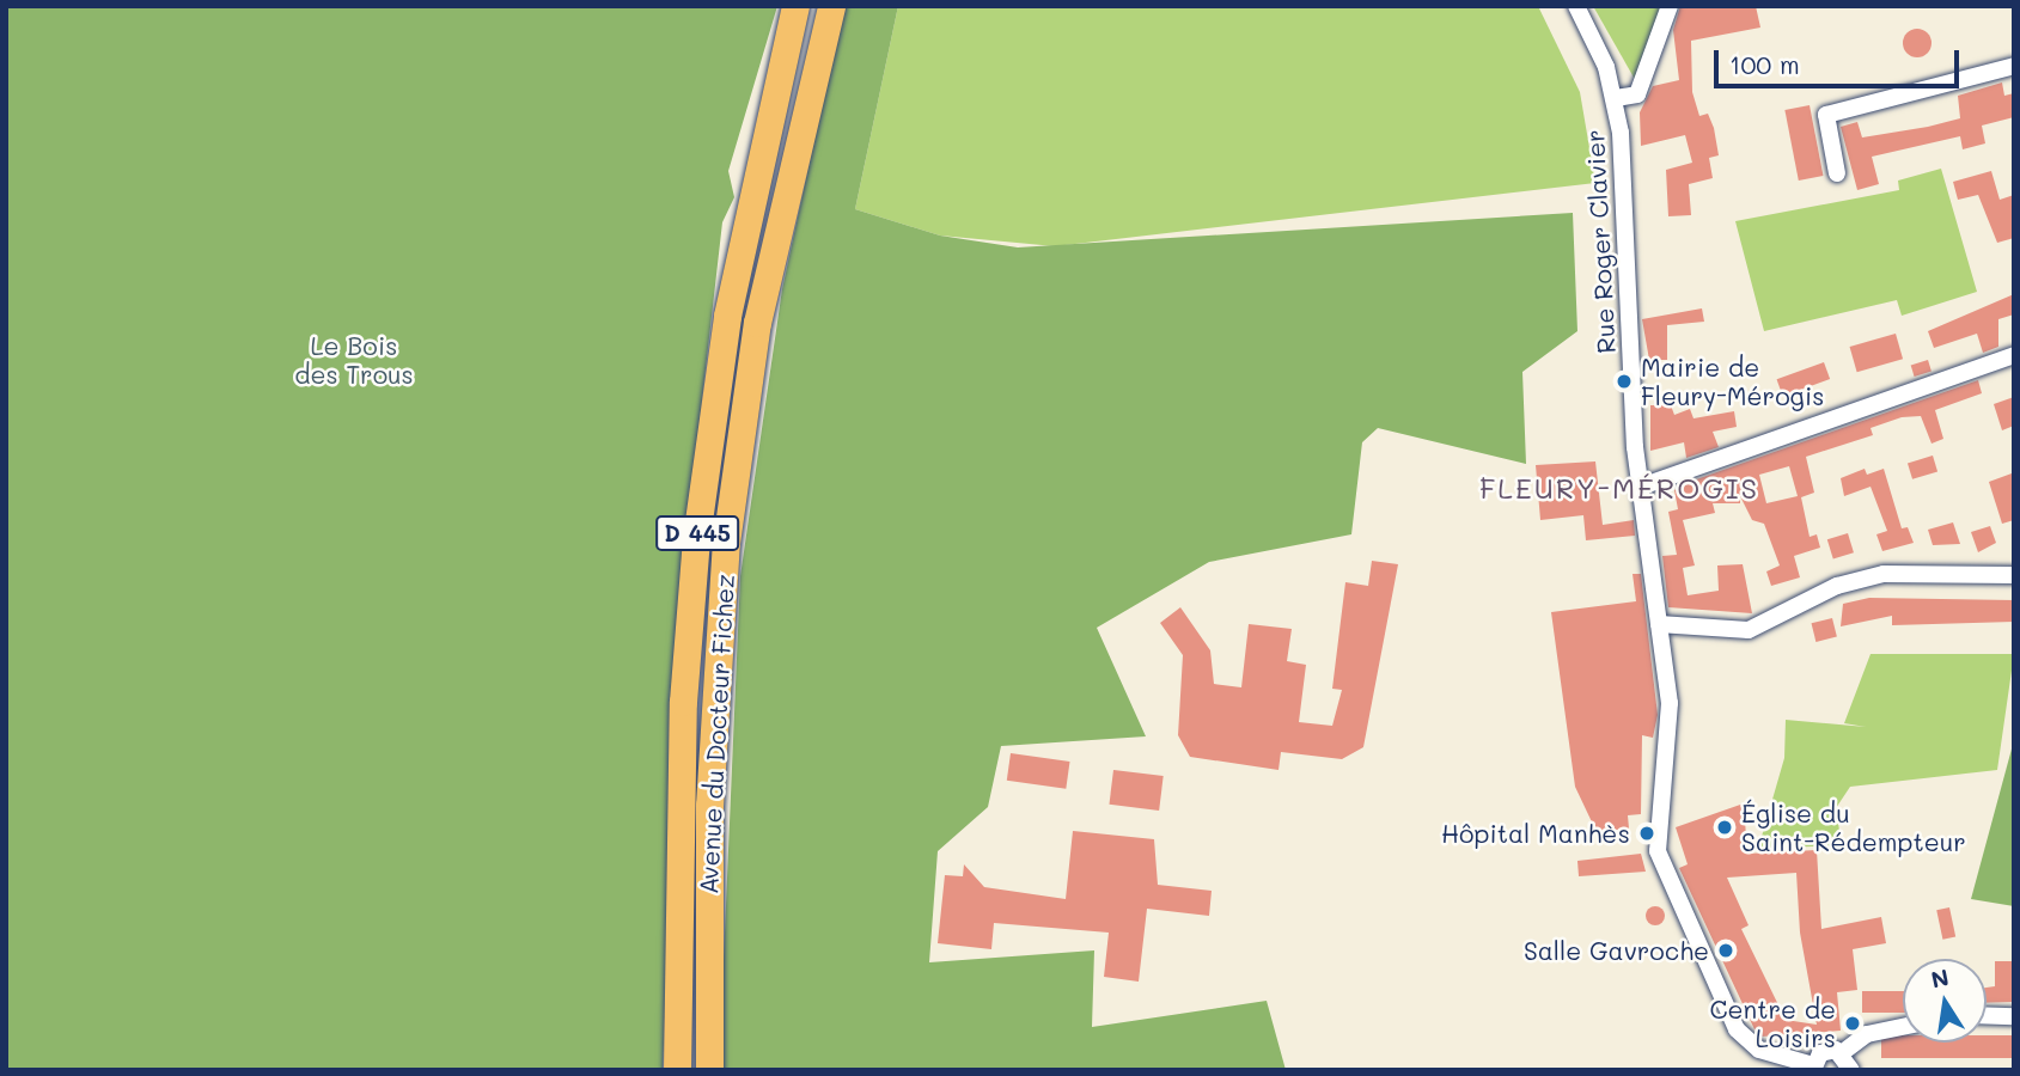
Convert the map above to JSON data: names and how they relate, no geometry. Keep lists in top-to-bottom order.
{
  "streets": {
    "main road": ["D 445", "Avenue du Docteur Fichez"],
    "street": ["Rue Roger Clavier"]
  },
  "districts": ["FLEURY-MÉROGIS"],
  "parks": ["Le Bois des Trous"],
  "places": [
    "Mairie de Fleury-Mérogis",
    "Église du Saint-Rédempteur",
    "Hôpital Manhès",
    "Salle Gavroche",
    "Centre de Loisirs"
  ],
  "scale_bar": "100 m",
  "north": "top"
}
